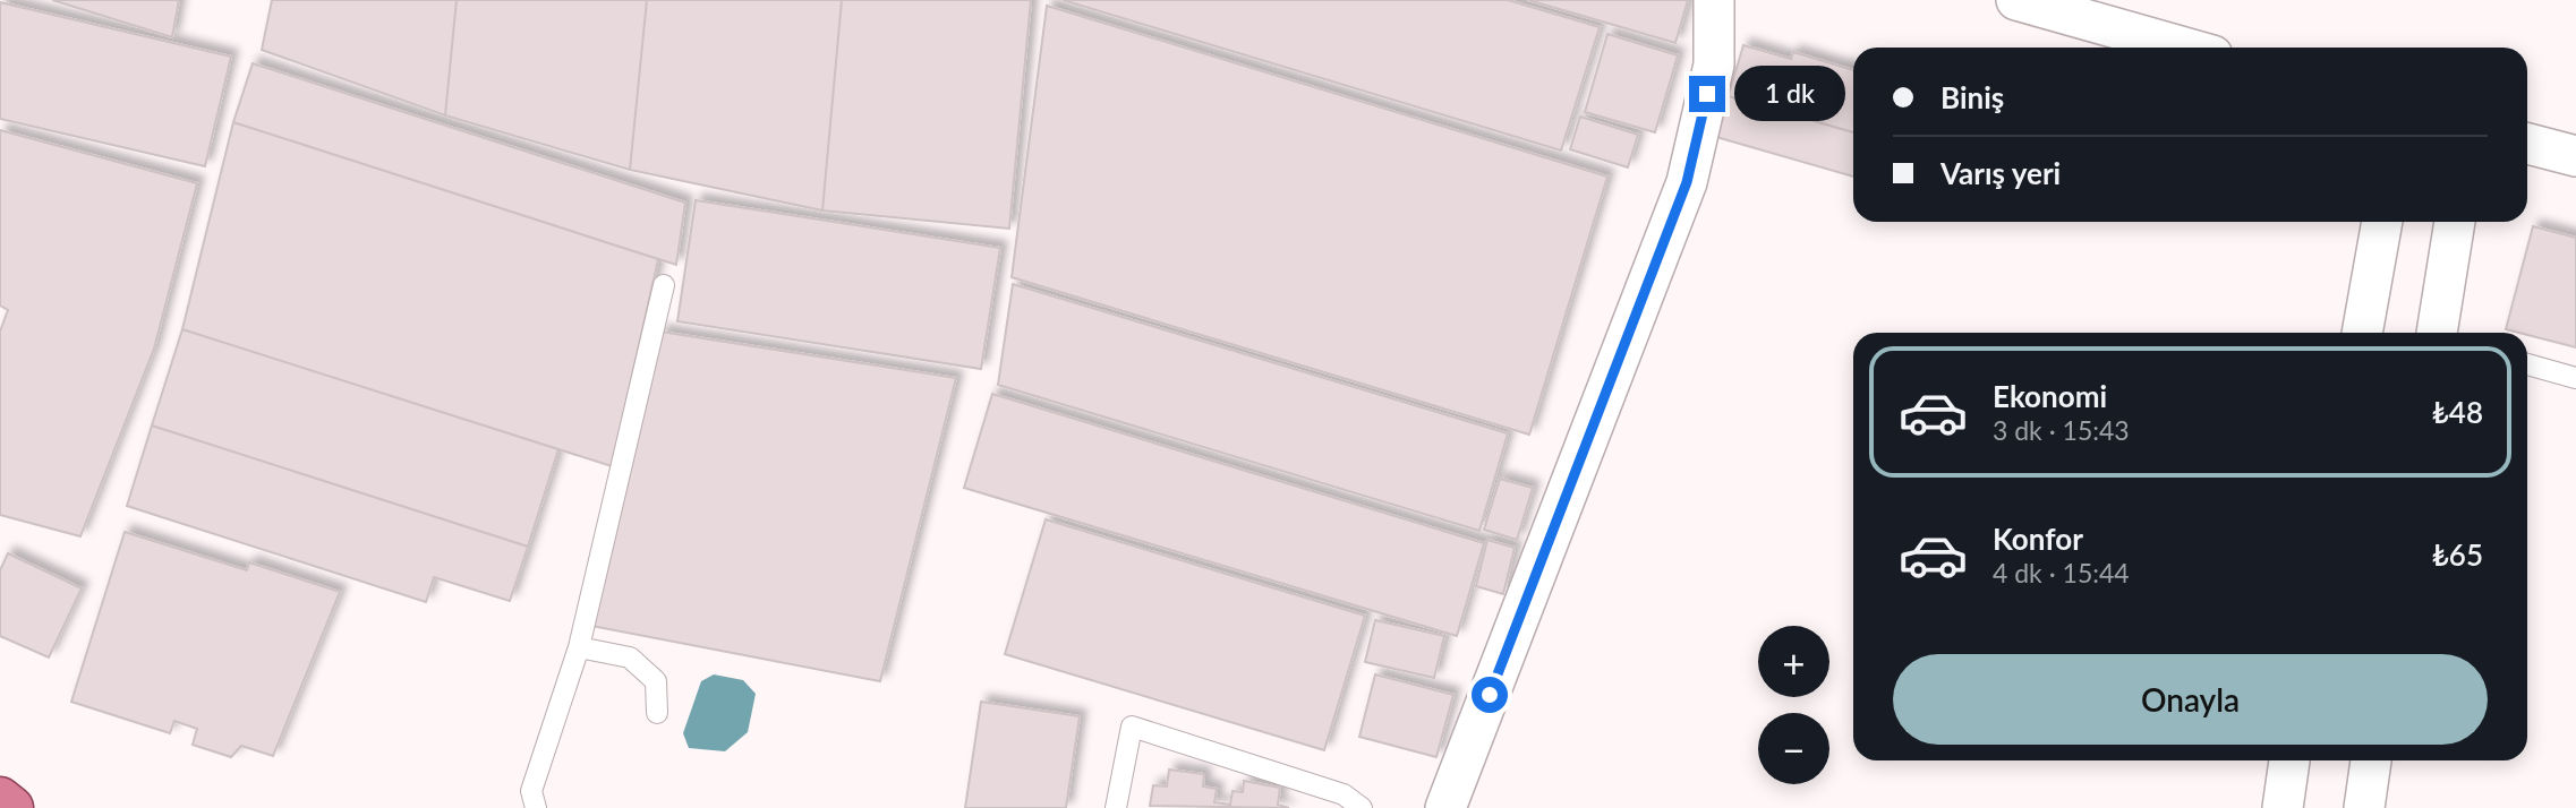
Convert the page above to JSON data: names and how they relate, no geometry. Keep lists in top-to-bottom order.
{
  "page": {
    "banner": ["Biniş", "Varış yeri"],
    "bubble": "1 dk",
    "list": [
      {
        "name": "Ekonomi",
        "note": "3 dk · 15:43",
        "value": "₺48"
      },
      {
        "name": "Konfor",
        "note": "4 dk · 15:44",
        "value": "₺65"
      }
    ],
    "map_buttons": ["+", "−"],
    "buttons": "Onayla"
  }
}
